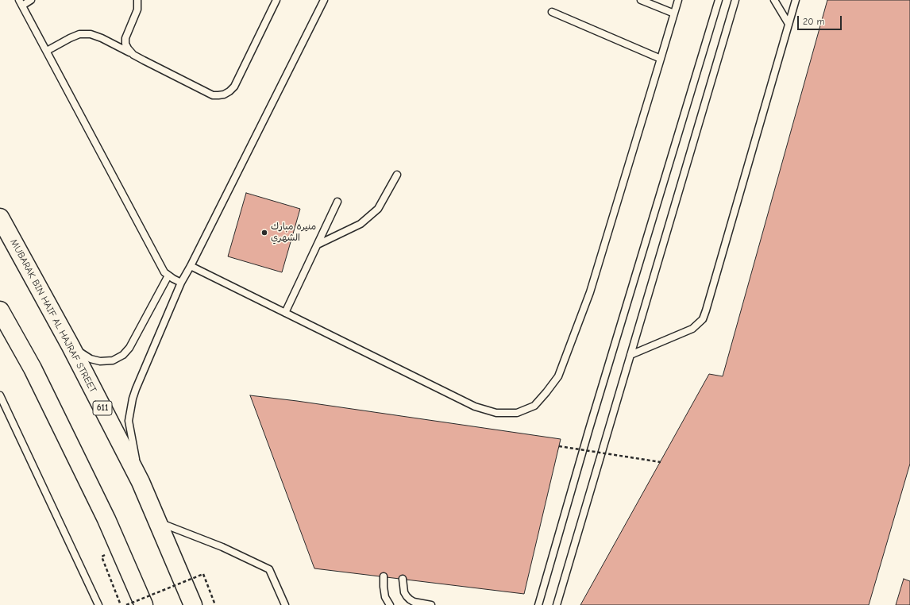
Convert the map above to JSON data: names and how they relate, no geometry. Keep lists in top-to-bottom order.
{
  "streets": {
    "main road": ["MUBARAK BIN HAIF AL HAJRAF STREET", "611"]
  },
  "places": ["منيره مبارك الشهري"],
  "scale_bar": "20 m"
}
